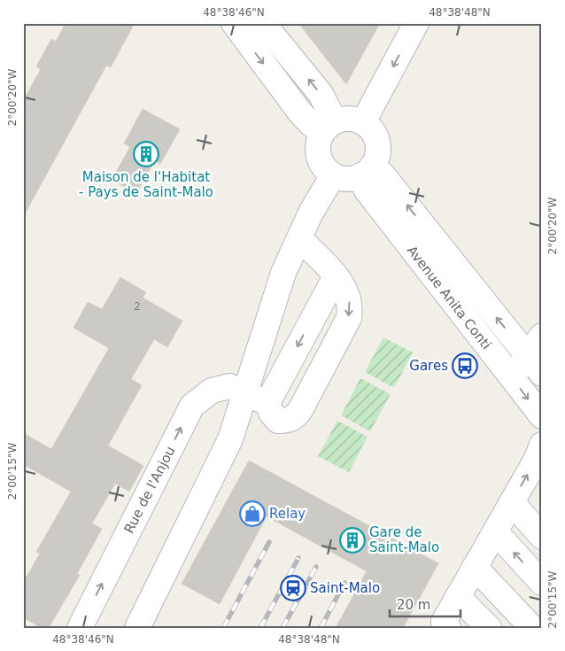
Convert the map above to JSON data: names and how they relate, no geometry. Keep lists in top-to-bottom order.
{
  "streets": {
    "street": ["Avenue Anita Conti", "Rue de l'Anjou"]
  },
  "places": {
    "building": ["Maison de l'Habitat - Pays de Saint-Malo", "Gare de Saint-Malo"],
    "bus stop": ["Gares"],
    "shop": ["Relay"],
    "station": ["Saint-Malo"]
  },
  "house_numbers": ["2"],
  "scale_bar": "20 m",
  "coordinates": [
    "48°38'46\"N",
    "48°38'48\"N",
    "2°00'20\"W",
    "2°00'15\"W"
  ]
}
